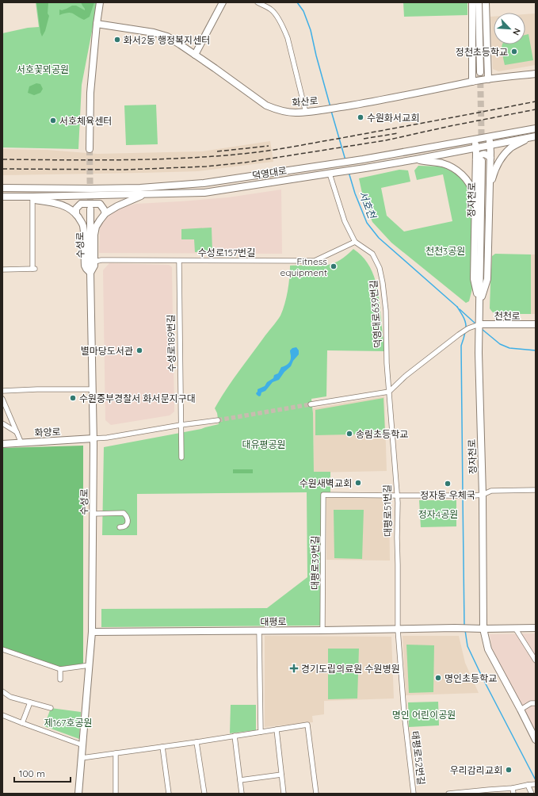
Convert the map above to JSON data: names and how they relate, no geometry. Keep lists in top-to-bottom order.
{
  "streets": {
    "street": [
      "화산로",
      "덕영대로",
      "정자천로",
      "수성로",
      "수성로157번길",
      "덕영대로639번길",
      "천천로",
      "수성로189번길",
      "화양로",
      "대평로51번길",
      "대평로39번길",
      "대평로",
      "태평로52번길"
    ]
  },
  "crossings": [
    ["덕영대로", "덕영대로639번길"],
    ["정자천로", "천천로"],
    ["정자천로", "대평로"],
    ["수성로", "화양로"],
    ["수성로", "대평로"],
    ["수성로157번길", "덕영대로639번길"],
    ["수성로157번길", "수성로189번길"],
    ["덕영대로639번길", "대평로51번길"],
    ["대평로51번길", "대평로39번길"],
    ["대평로51번길", "대평로"],
    ["대평로51번길", "태평로52번길"],
    ["대평로39번길", "대평로"],
    ["대평로", "태평로52번길"]
  ],
  "water": ["서호천"],
  "parks": [
    "서호꽃뫼공원",
    "천천3공원",
    "대유평공원",
    "정자4공원",
    "명인 어린이공원",
    "제167호공원"
  ],
  "places": {
    "other": [
      "화서2동 행정복지센터",
      "정천초등학교",
      "수원화서교회",
      "서호체육센터",
      "Fitness equipment",
      "별마당도서관",
      "수원중부경찰서 화서문지구대",
      "송림초등학교",
      "수원새벽교회",
      "정자동 우체국",
      "명인초등학교",
      "우리감리교회"
    ],
    "health": ["경기도립의료원 수원병원"]
  },
  "scale_bar": "100 m",
  "north": "bottom right"
}
